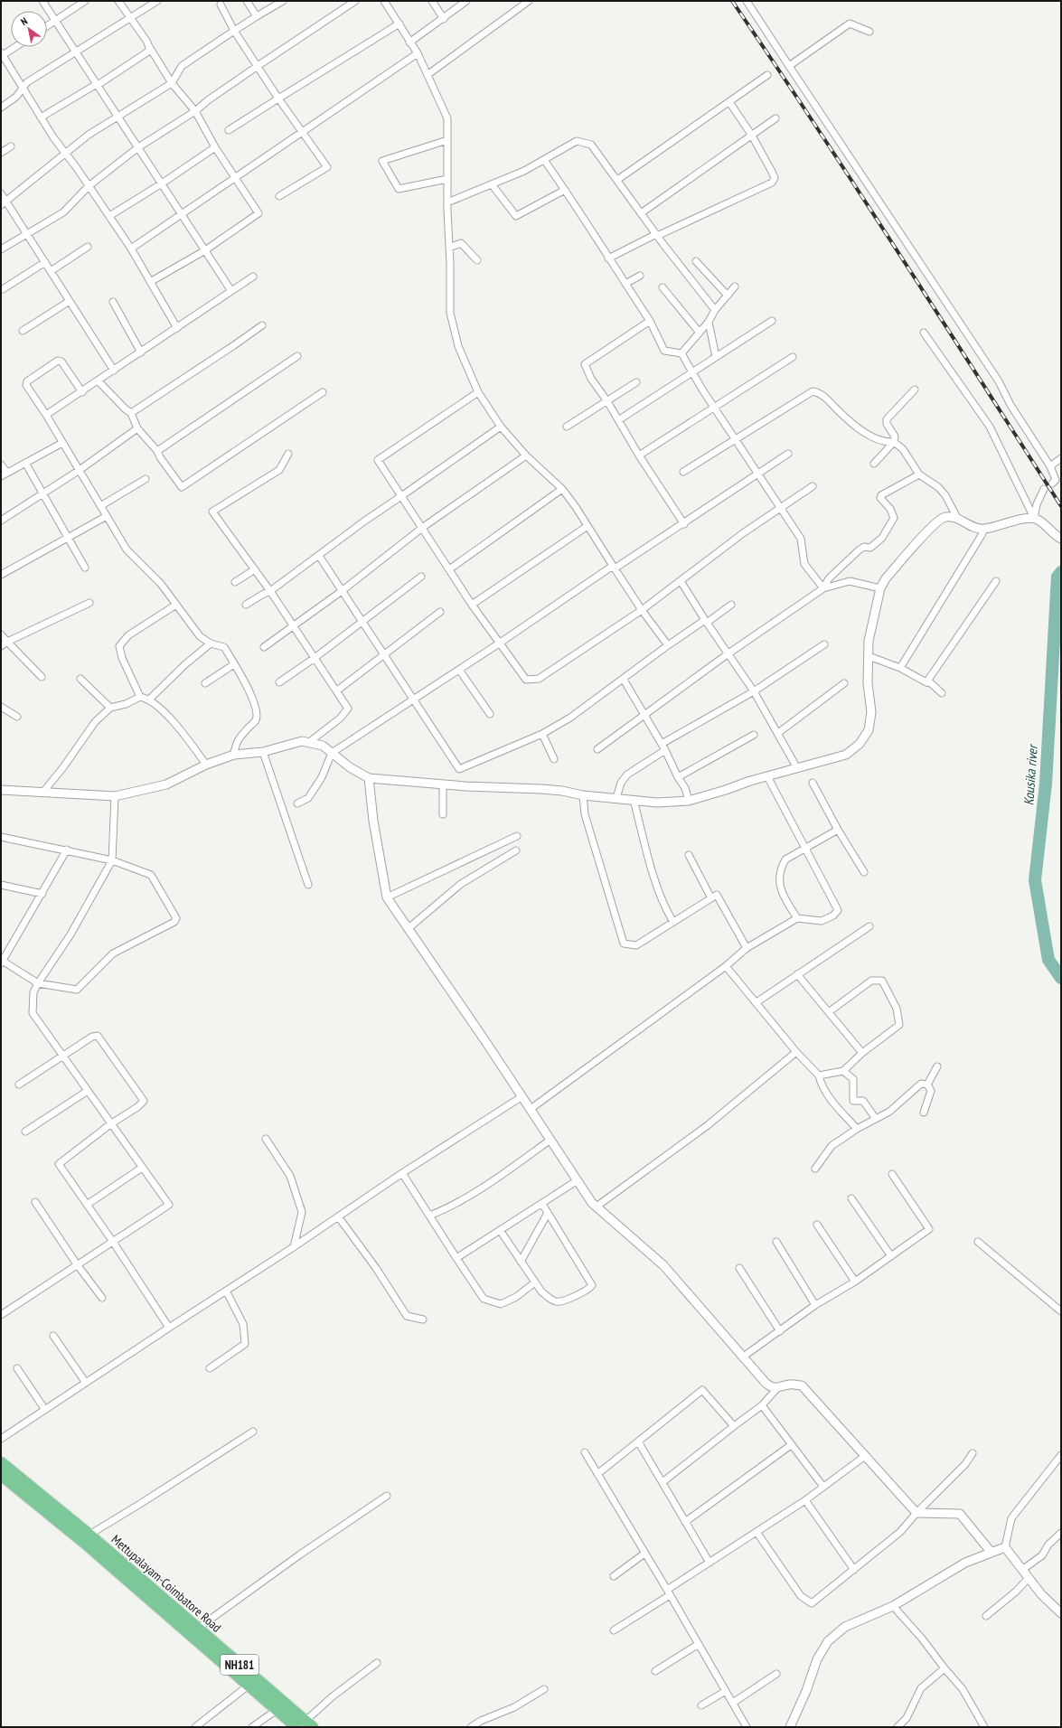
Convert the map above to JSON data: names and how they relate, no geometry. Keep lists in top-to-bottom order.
{
  "streets": {
    "highway": ["Mettupalayam-Coimbatore Road", "NH181"]
  },
  "crossings": [
    ["Mettupalayam-Coimbatore Road", "NH181"]
  ],
  "water": ["Kousika river"],
  "north": "top left"
}
